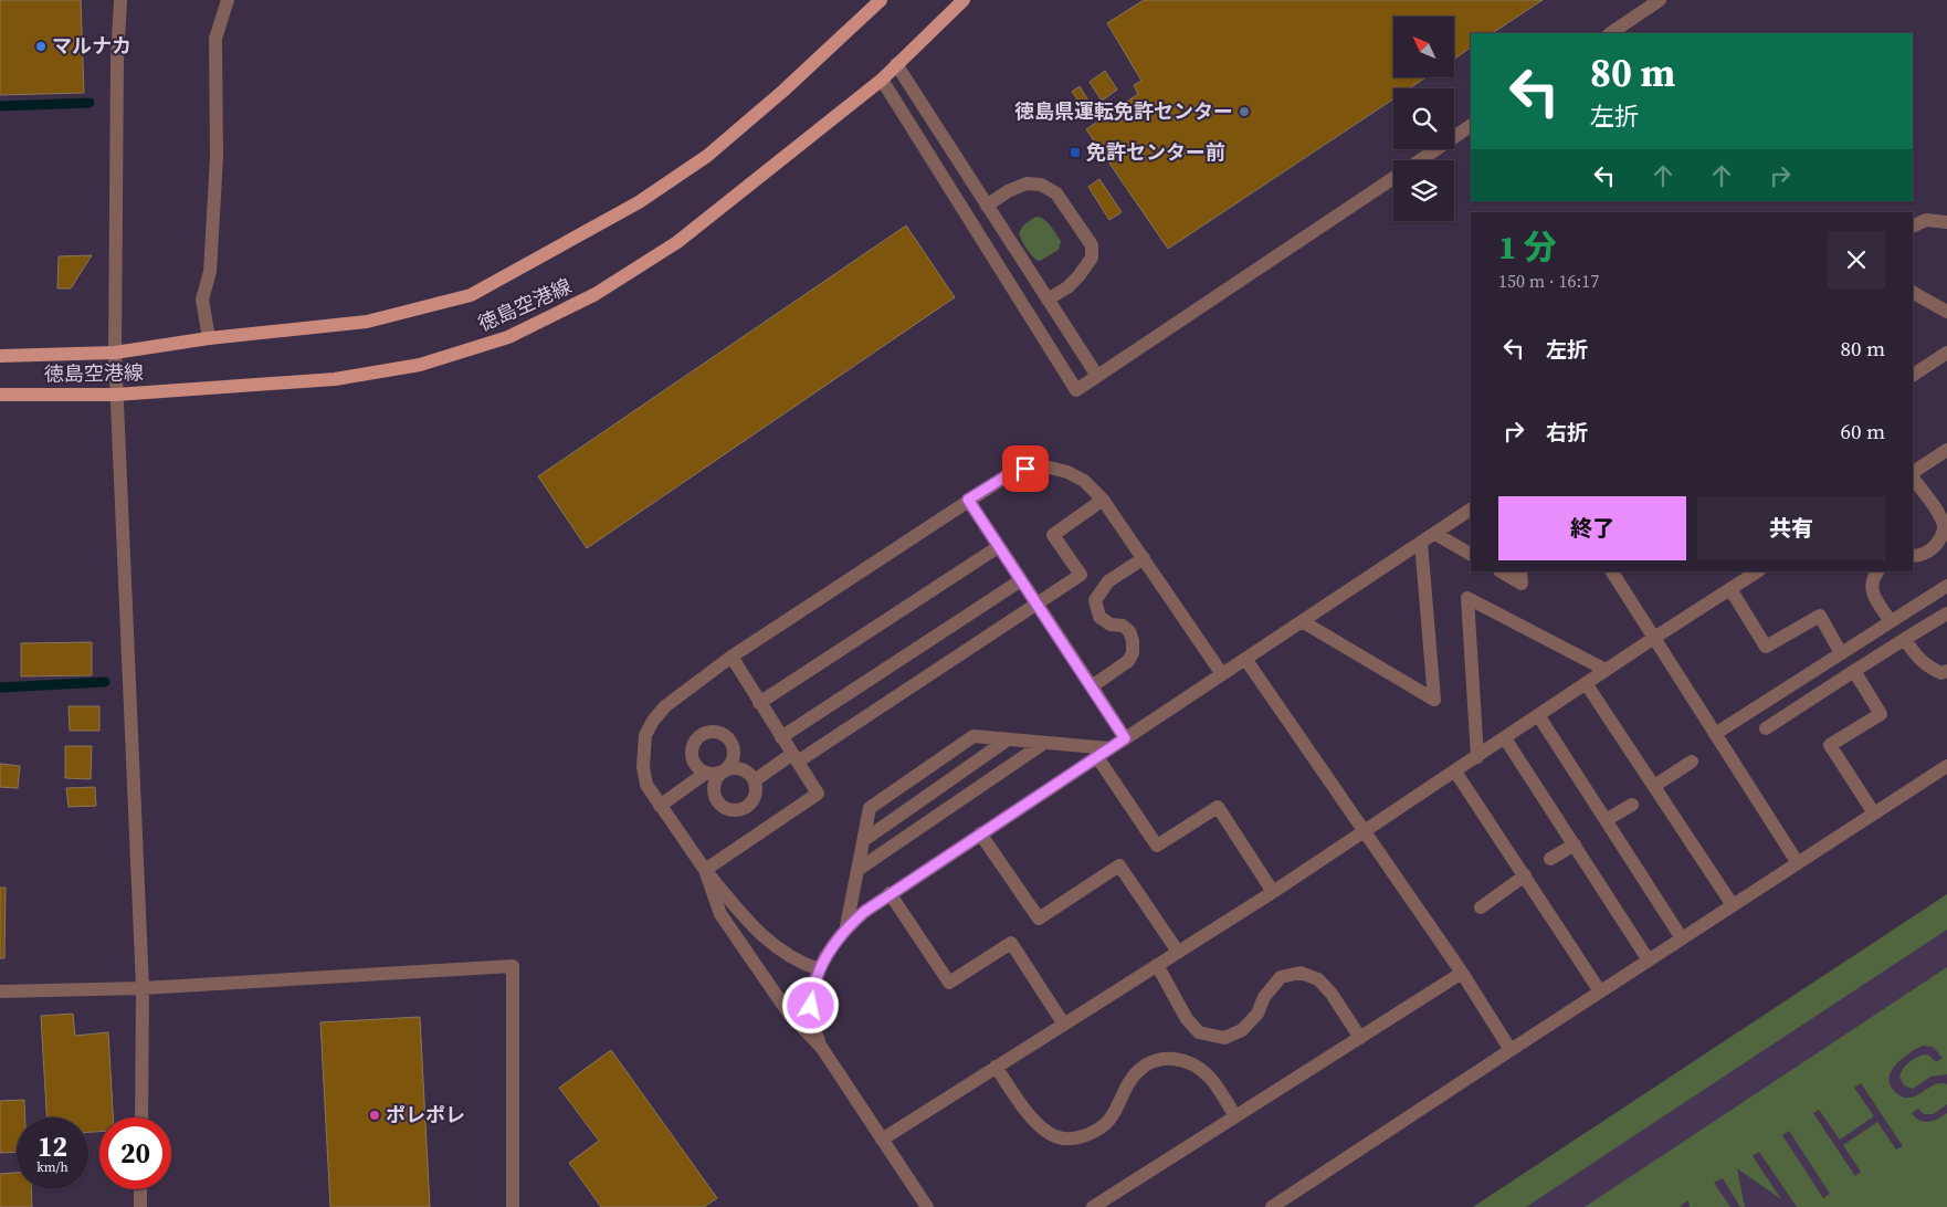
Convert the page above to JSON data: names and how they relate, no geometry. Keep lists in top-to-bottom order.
{
  "streets": {
    "main road": ["徳島空港線"]
  },
  "places": {
    "other": ["マルナカ", "徳島県運転免許センター", "ポレポレ"],
    "transit": ["免許センター前"]
  },
  "north": "top left",
  "page": {
    "turn": ["80 m", "左折"],
    "heading": ["1 分", "150 m · 16:17"],
    "list": [
      {
        "name": "左折",
        "value": "80 m"
      },
      {
        "name": "右折",
        "value": "60 m"
      }
    ],
    "buttons": ["終了", "共有"],
    "speed": "12 km/h",
    "limit": "20"
  }
}
